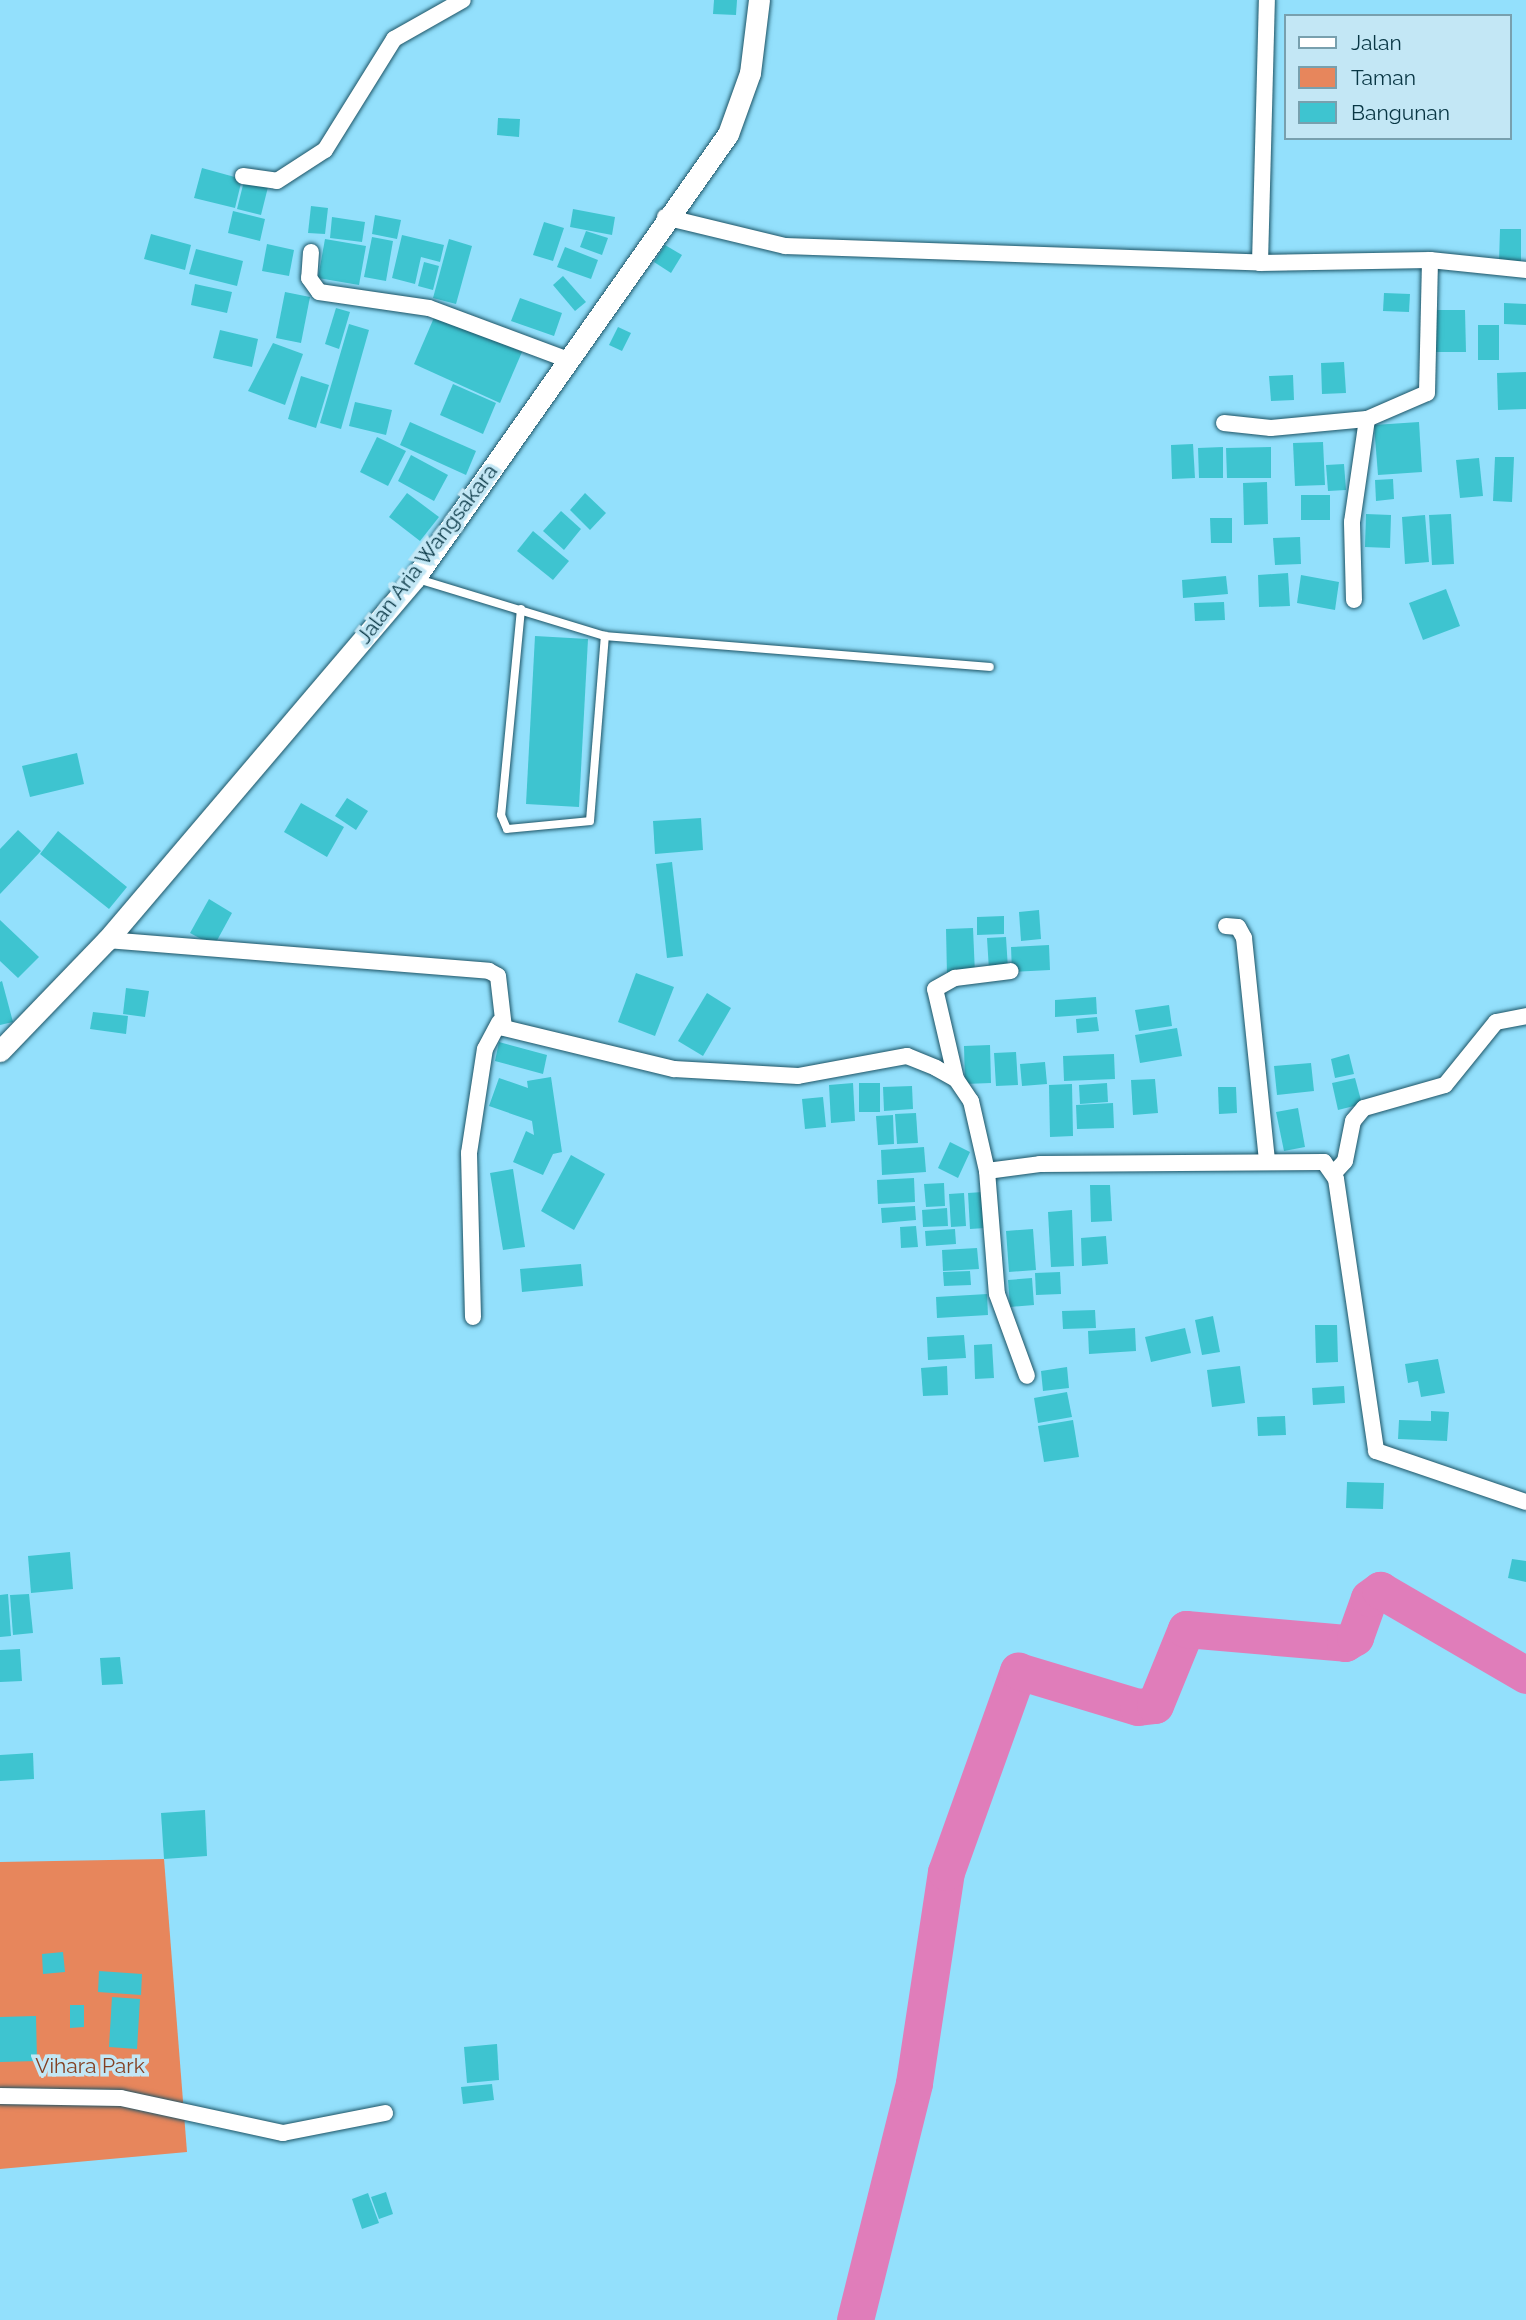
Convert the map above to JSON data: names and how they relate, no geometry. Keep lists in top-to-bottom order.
{
  "streets": {
    "street": ["Jalan Aria Wangsakara"]
  },
  "parks": ["Vihara Park"],
  "legend": ["Jalan", "Taman", "Bangunan"]
}
